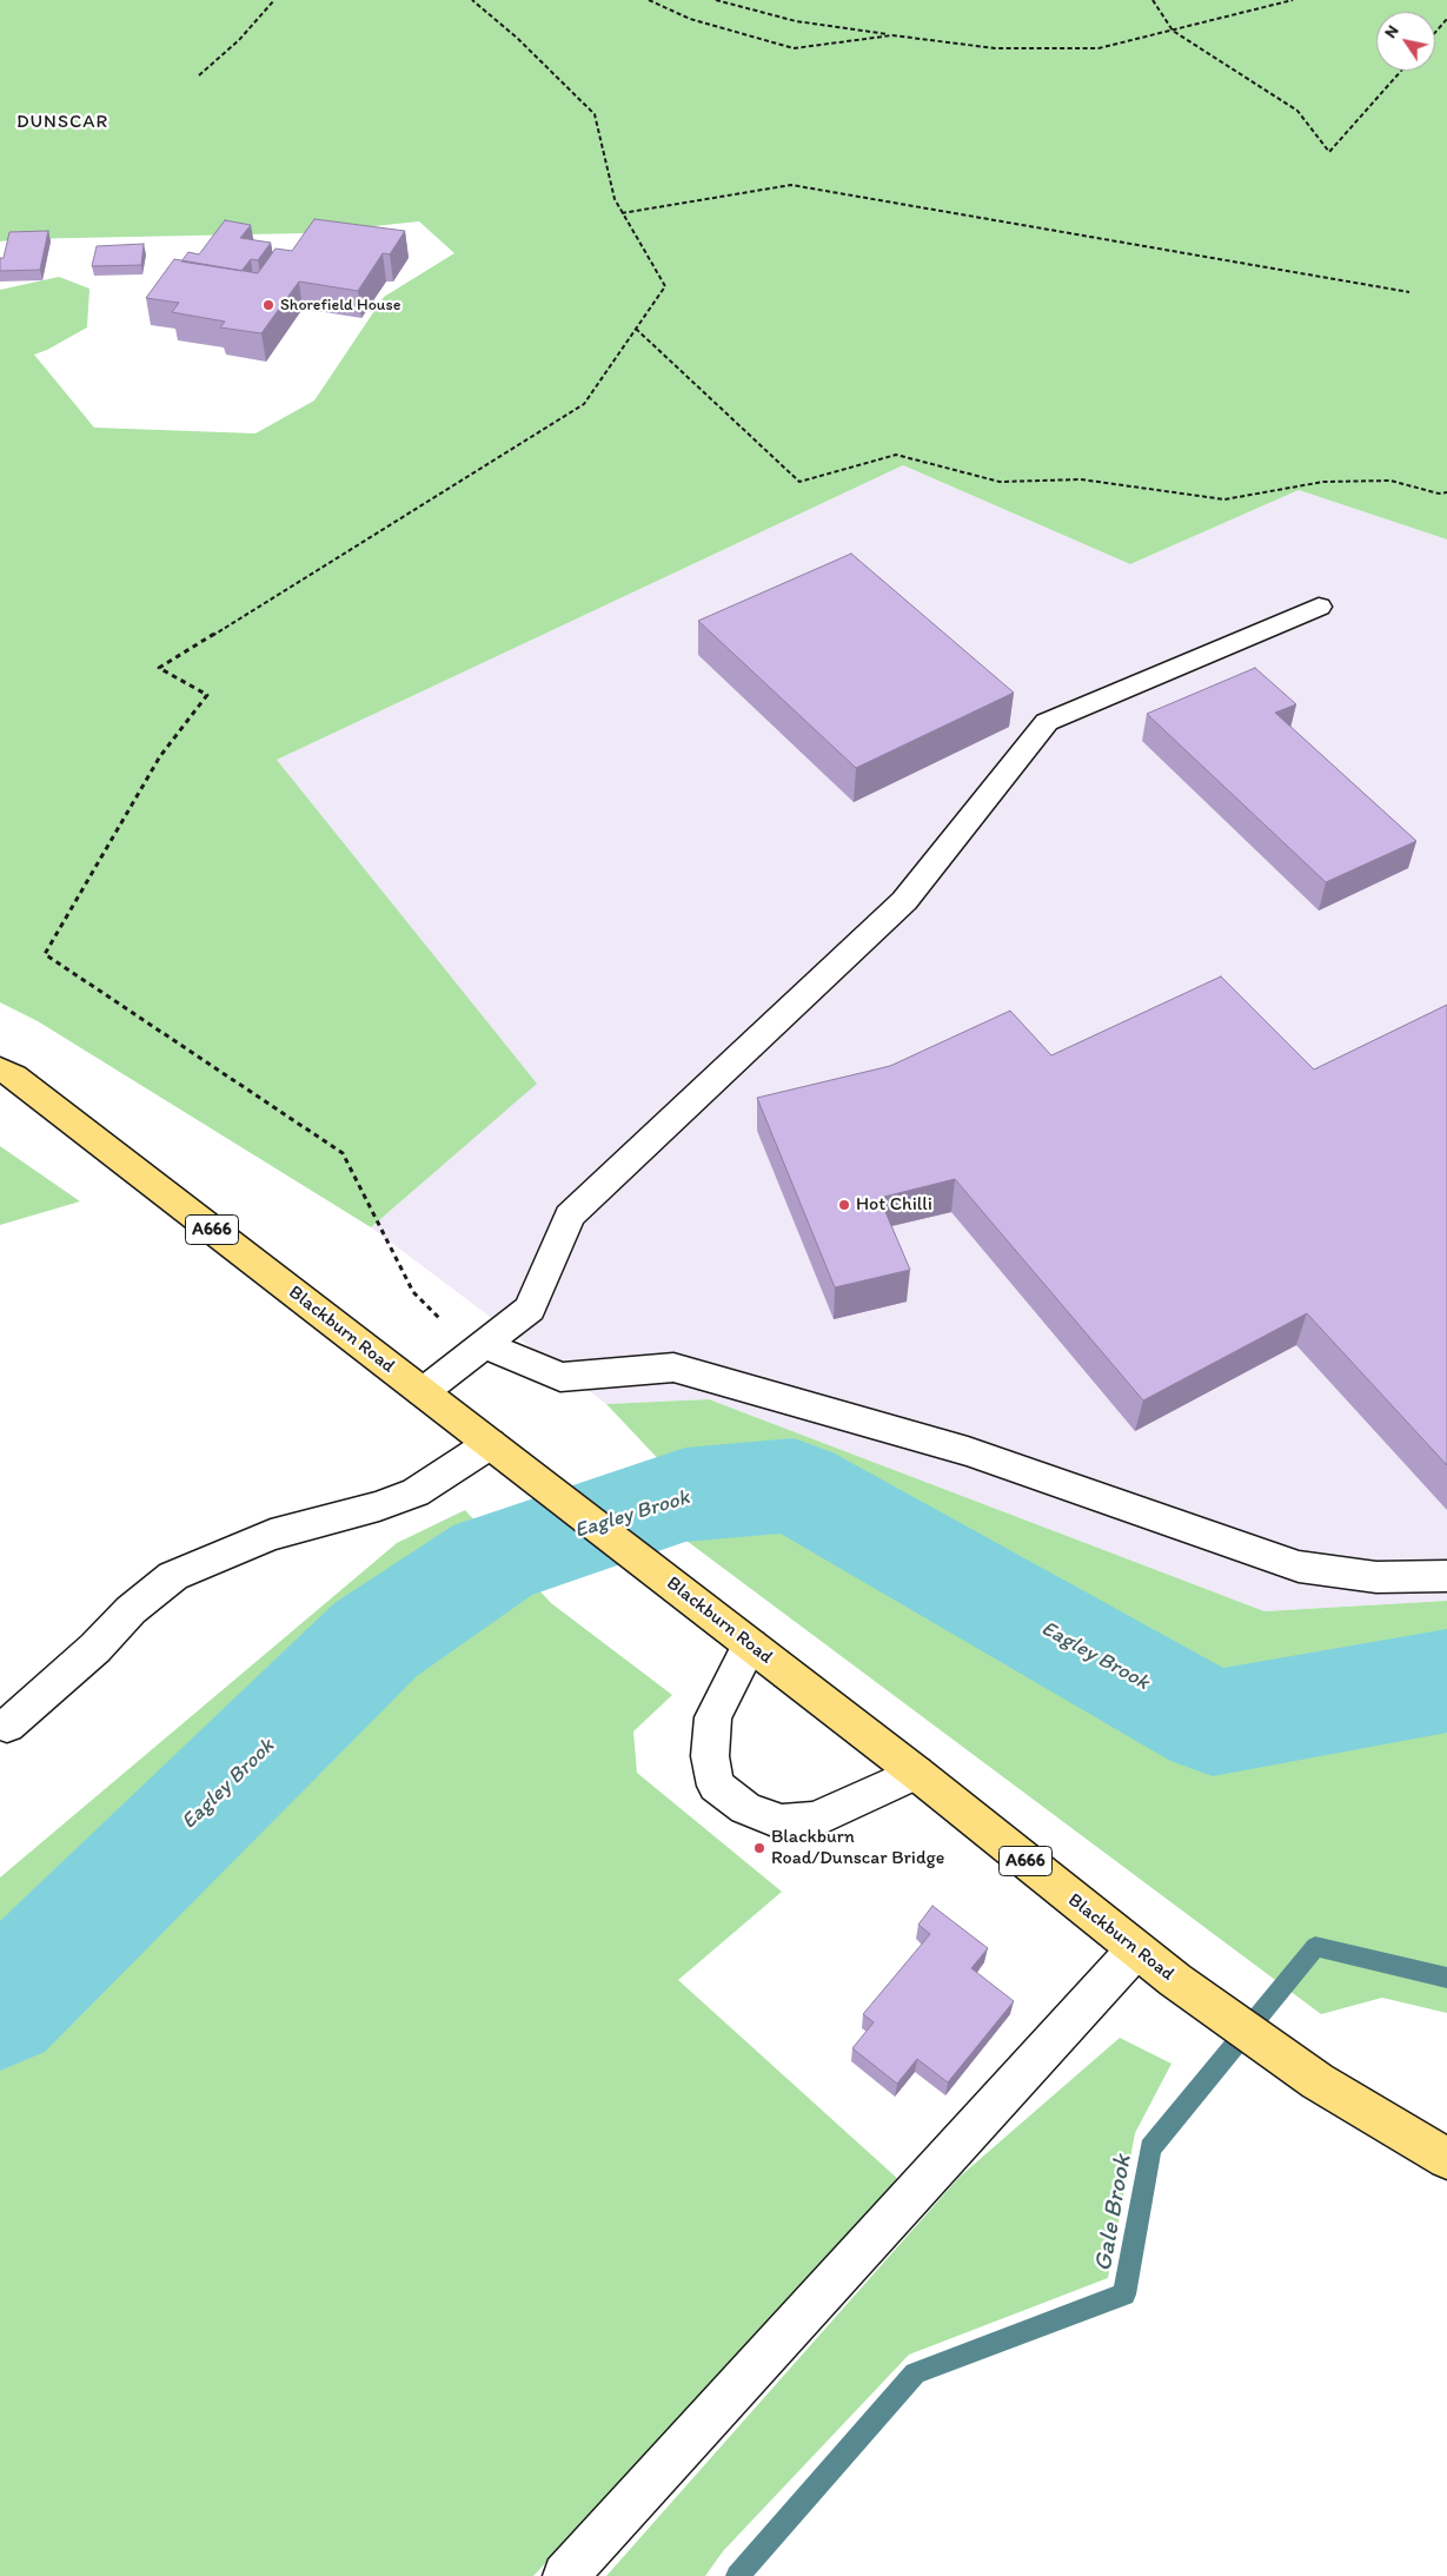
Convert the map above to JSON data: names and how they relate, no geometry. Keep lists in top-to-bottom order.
{
  "streets": {
    "highway": ["A666", "Blackburn Road"]
  },
  "districts": ["DUNSCAR"],
  "water": ["Eagley Brook", "Gale Brook"],
  "places": ["Shorefield House", "Hot Chilli", "Blackburn Road/Dunscar Bridge"],
  "north": "top left"
}
